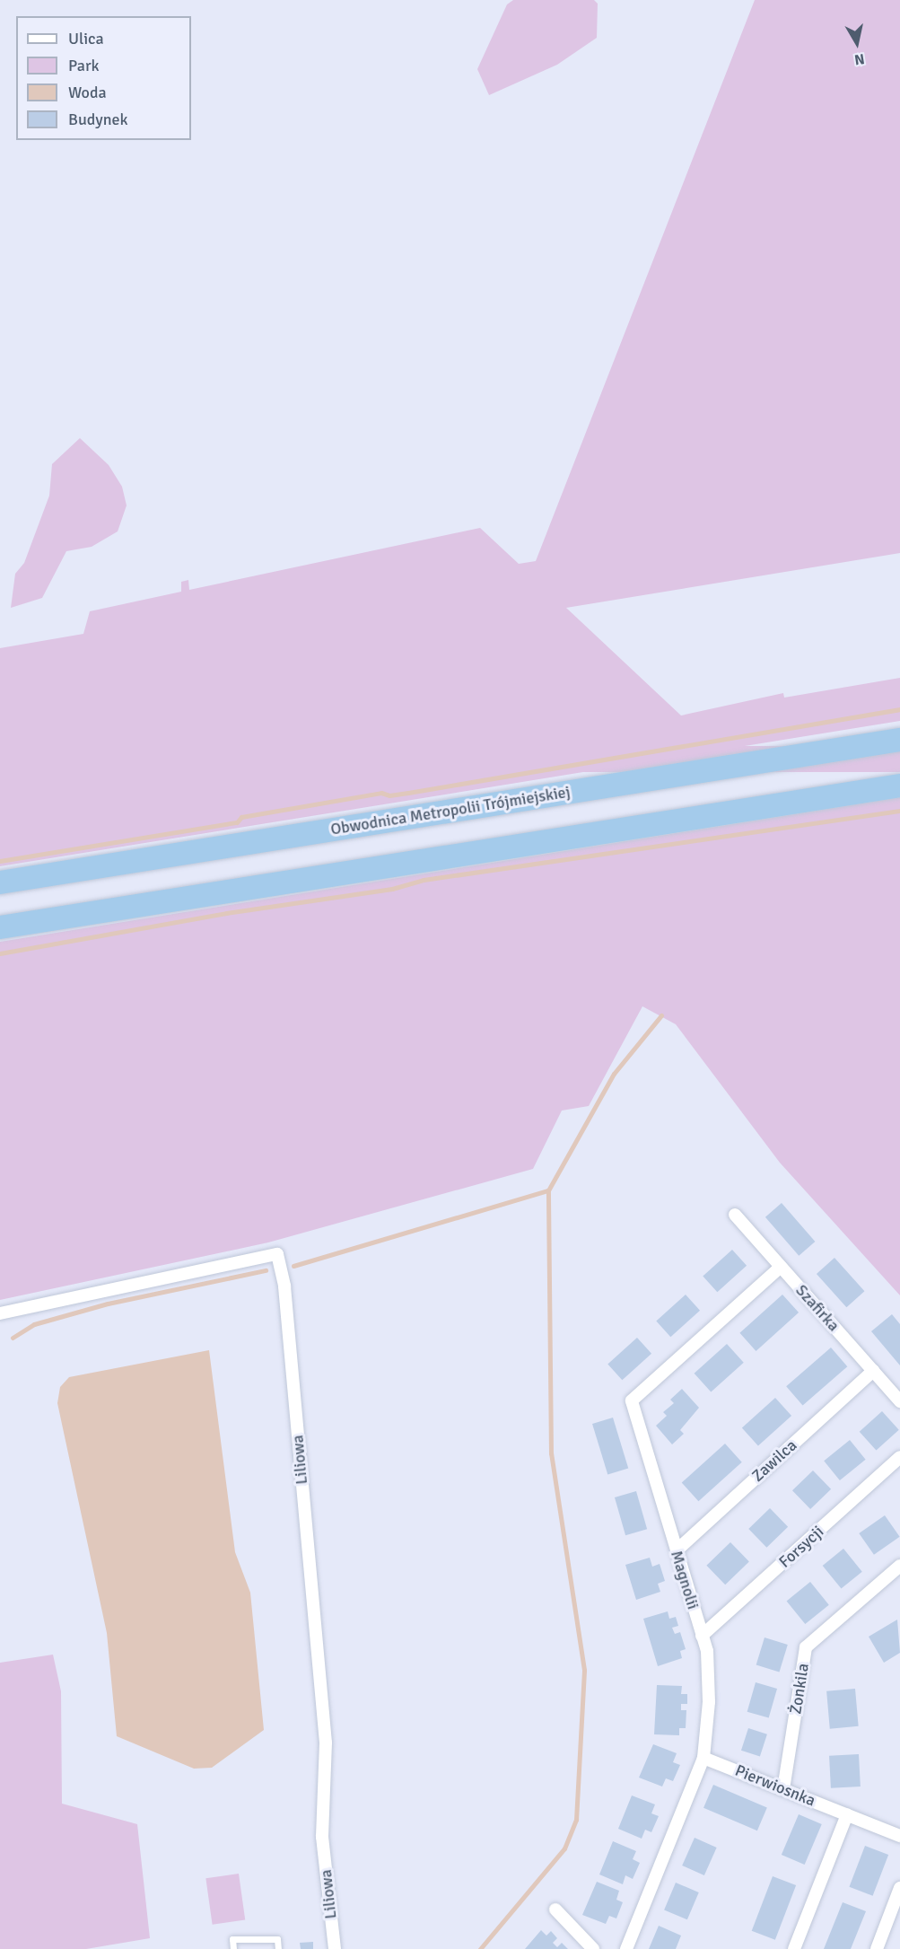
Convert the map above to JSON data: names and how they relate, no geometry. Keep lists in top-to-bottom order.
{
  "streets": {
    "highway": ["Obwodnica Metropolii Trójmiejskiej"],
    "street": [
      "Szafirka",
      "Liliowa",
      "Zawilca",
      "Forsycji",
      "Magnolii",
      "Żonkila",
      "Pierwiosnka"
    ]
  },
  "crossings": [
    ["Szafirka", "Zawilca"],
    ["Szafirka", "Magnolii"],
    ["Zawilca", "Magnolii"],
    ["Forsycji", "Magnolii"],
    ["Magnolii", "Pierwiosnka"],
    ["Żonkila", "Pierwiosnka"]
  ],
  "legend": [
    "Ulica",
    "Park",
    "Woda",
    "Budynek"
  ],
  "north": "bottom"
}
